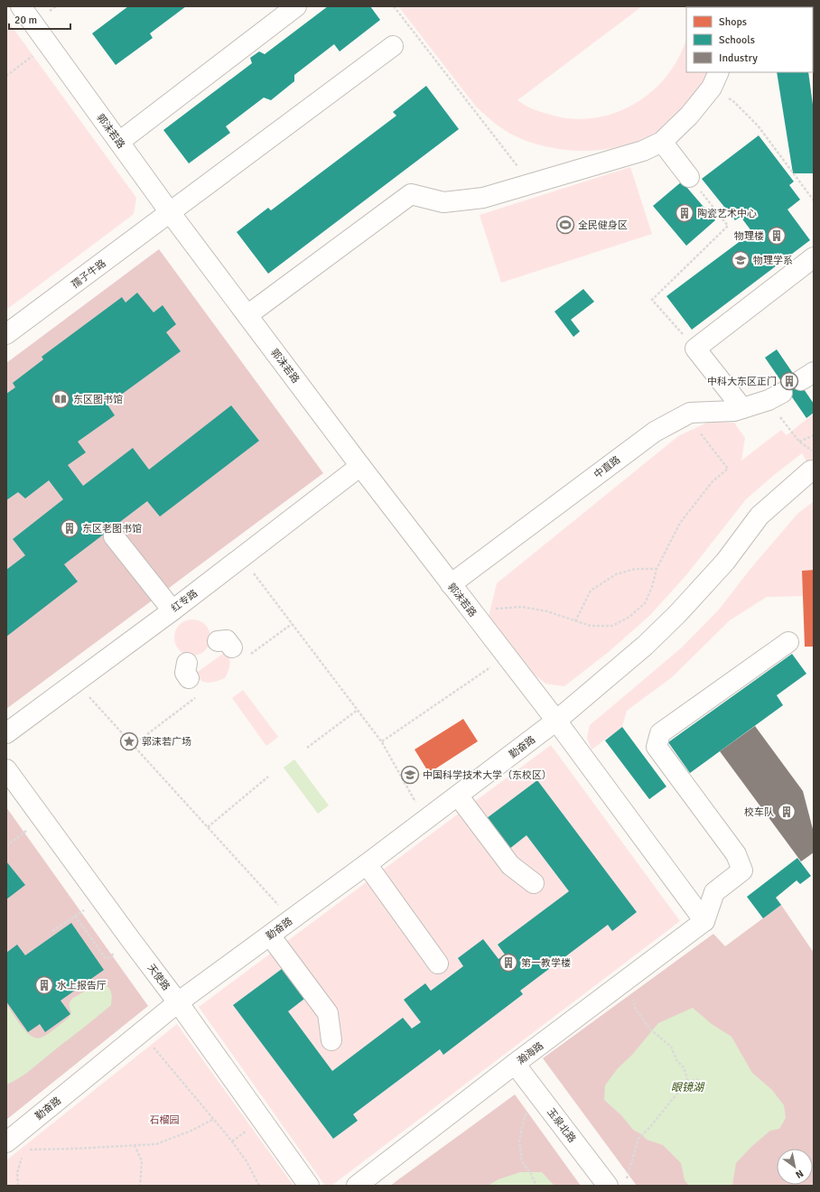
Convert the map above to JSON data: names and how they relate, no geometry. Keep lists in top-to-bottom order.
{
  "streets": {
    "street": [
      "郭沫若路",
      "孺子牛路",
      "中直路",
      "红专路",
      "勤奋路",
      "天使路",
      "瀚海路",
      "玉泉北路"
    ]
  },
  "crossings": [
    ["郭沫若路", "孺子牛路"],
    ["郭沫若路", "中直路"],
    ["郭沫若路", "红专路"],
    ["郭沫若路", "勤奋路"],
    ["郭沫若路", "瀚海路"],
    ["勤奋路", "天使路"],
    ["瀚海路", "玉泉北路"]
  ],
  "water": ["眼镜湖"],
  "parks": ["石榴园"],
  "places": {
    "building": [
      "陶瓷艺术中心",
      "物理楼",
      "中科大东区正门",
      "东区老图书馆",
      "校车队",
      "第一教学楼",
      "水上报告厅"
    ],
    "sports": ["全民健身区"],
    "school or university": ["物理学系", "中国科学技术大学（东校区）"],
    "library": ["东区图书馆"],
    "place": ["郭沫若广场"]
  },
  "legend": ["Shops", "Schools", "Industry"],
  "scale_bar": "20 m",
  "north": "bottom right"
}
